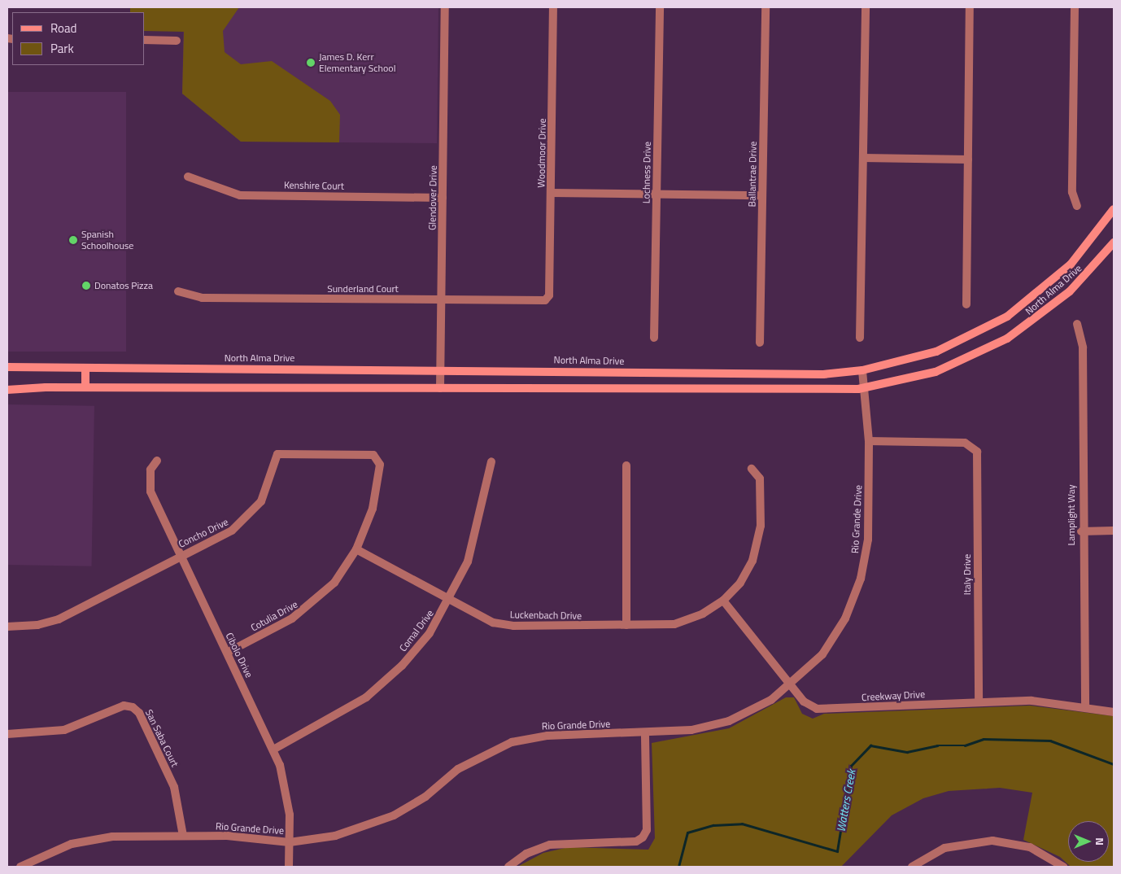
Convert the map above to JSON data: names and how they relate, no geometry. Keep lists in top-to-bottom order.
{
  "streets": {
    "main road": ["North Alma Drive"],
    "street": [
      "Woodmoor Drive",
      "Lochness Drive",
      "Ballantrae Drive",
      "Kenshire Court",
      "Glendover Drive",
      "Sunderland Court",
      "Lamplight Way",
      "Rio Grande Drive",
      "Concho Drive",
      "Italy Drive",
      "Luckenbach Drive",
      "Cotulia Drive",
      "Comal Drive",
      "Cibolo Drive",
      "Creekway Drive",
      "San Saba Court"
    ]
  },
  "crossings": [
    ["Woodmoor Drive", "Sunderland Court"],
    ["Kenshire Court", "Glendover Drive"],
    ["Glendover Drive", "Sunderland Court"],
    ["Glendover Drive", "North Alma Drive"],
    ["North Alma Drive", "Rio Grande Drive"],
    ["Lamplight Way", "Creekway Drive"],
    ["Rio Grande Drive", "Italy Drive"],
    ["Rio Grande Drive", "Cibolo Drive"],
    ["Rio Grande Drive", "Creekway Drive"],
    ["Rio Grande Drive", "San Saba Court"],
    ["Concho Drive", "Cotulia Drive"],
    ["Concho Drive", "Cibolo Drive"],
    ["Italy Drive", "Creekway Drive"],
    ["Luckenbach Drive", "Cotulia Drive"],
    ["Luckenbach Drive", "Comal Drive"],
    ["Luckenbach Drive", "Creekway Drive"],
    ["Cotulia Drive", "Cibolo Drive"],
    ["Comal Drive", "Cibolo Drive"]
  ],
  "water": ["Watters Creek"],
  "places": ["James D. Kerr Elementary School", "Spanish Schoolhouse", "Donatos Pizza"],
  "legend": ["Road", "Park"],
  "north": "right"
}
